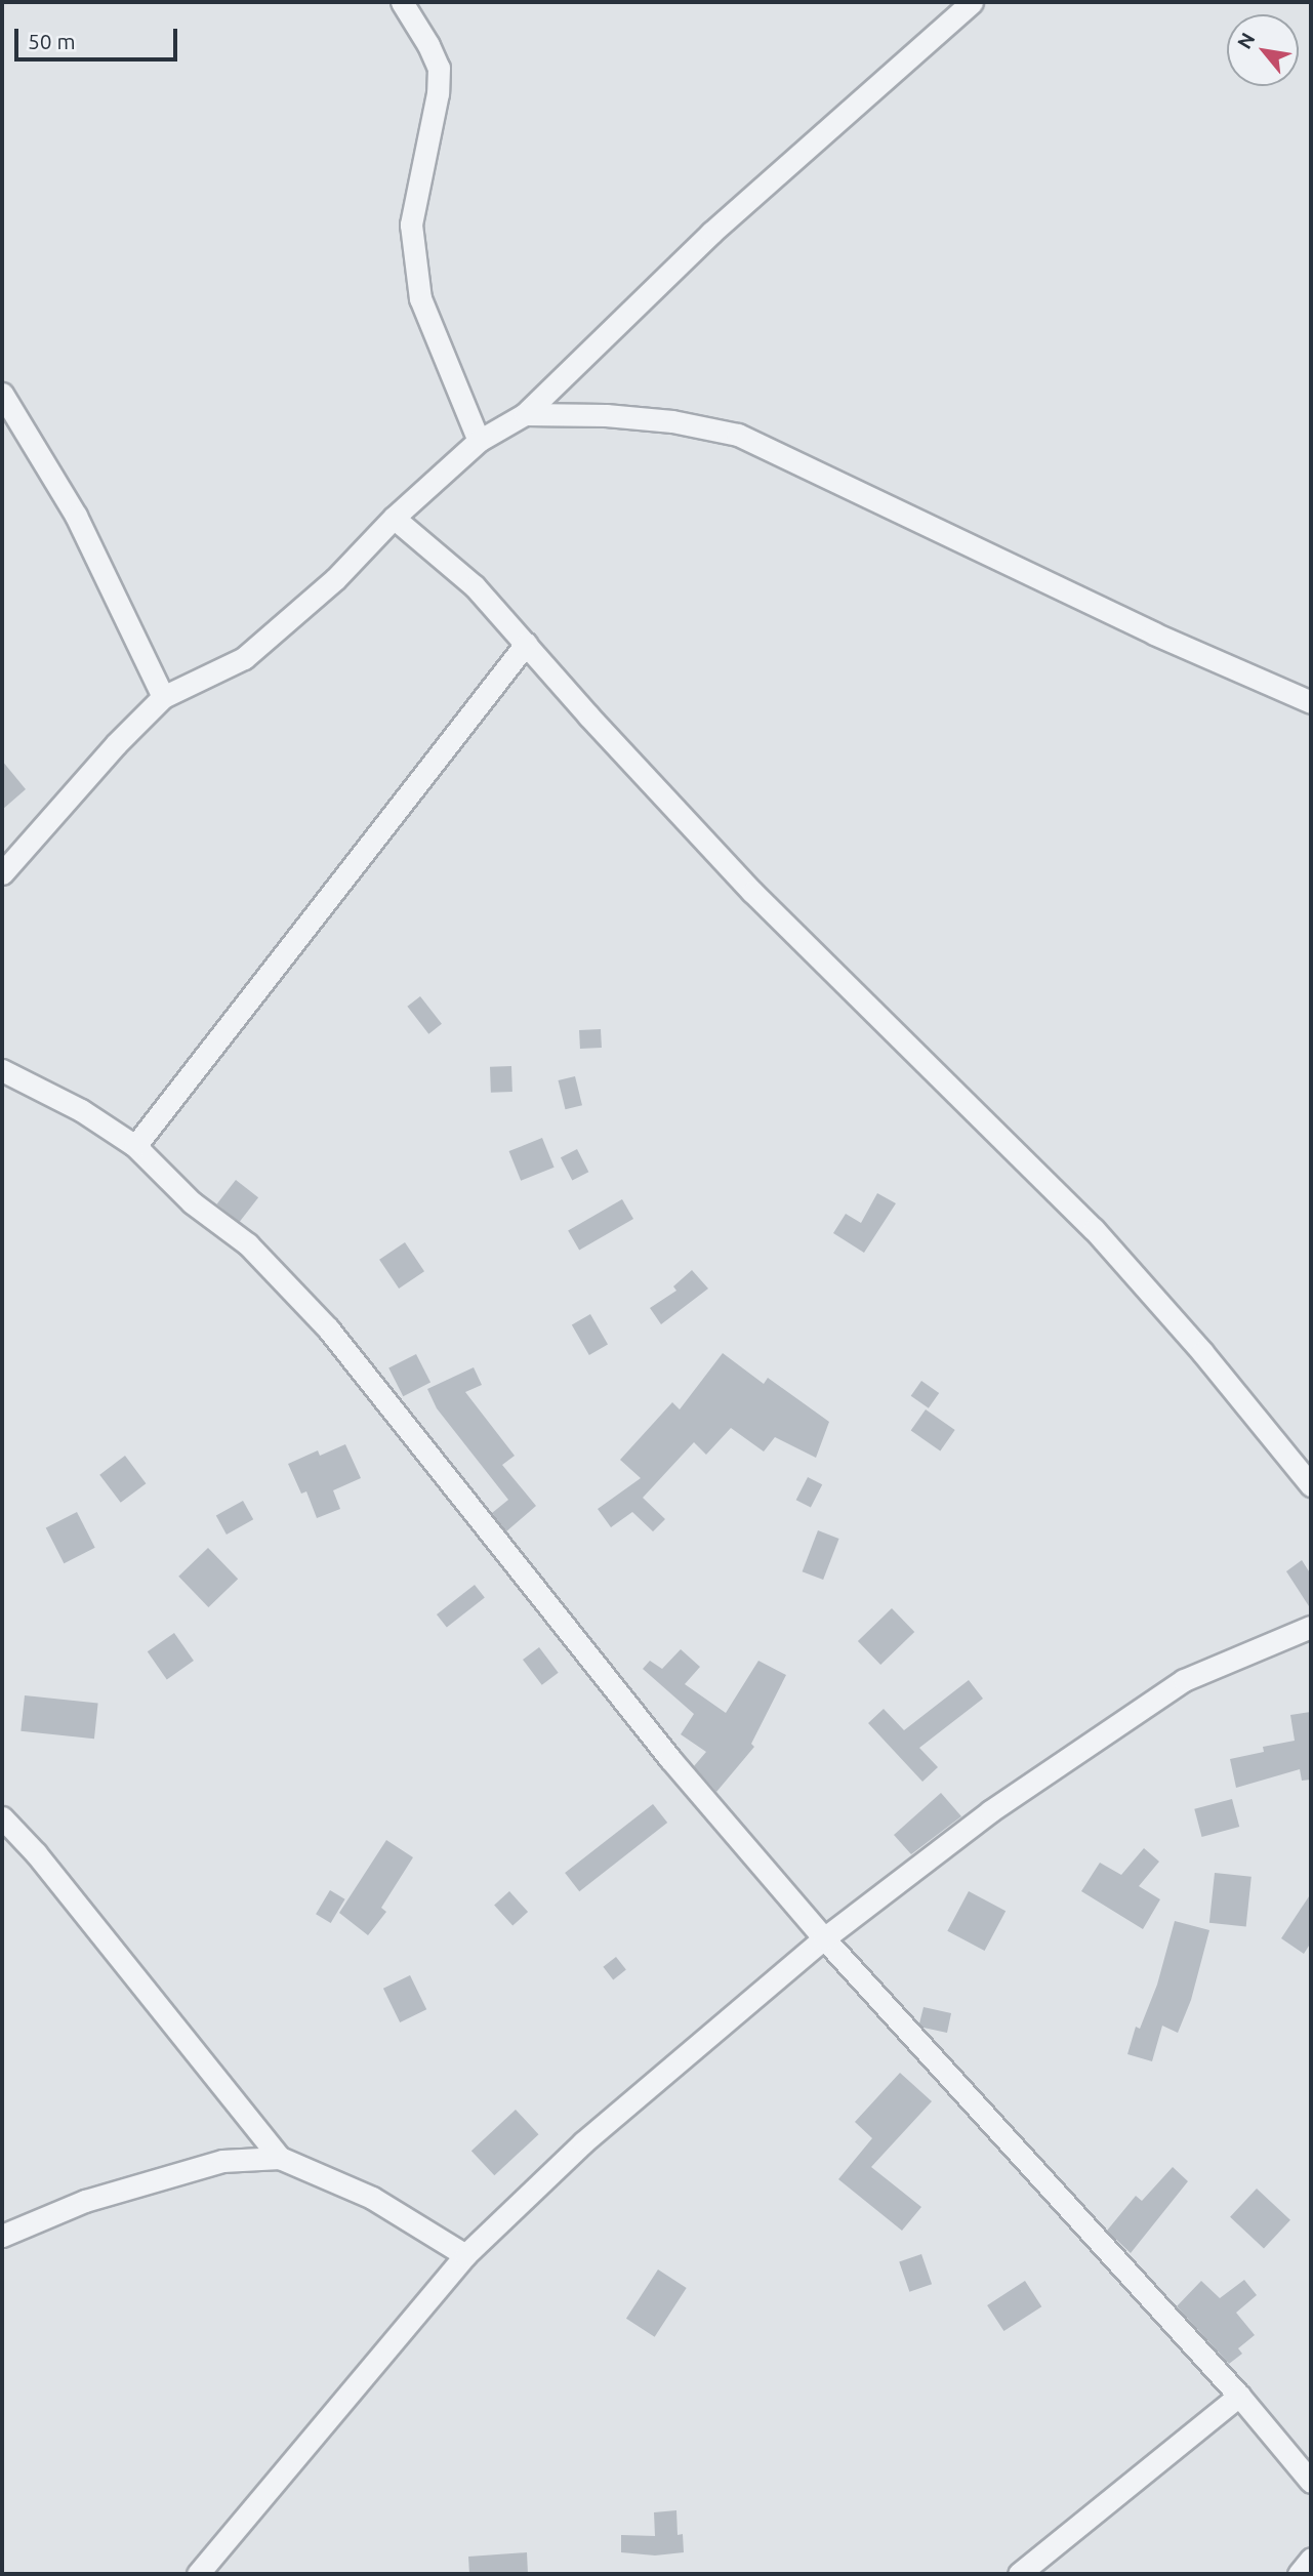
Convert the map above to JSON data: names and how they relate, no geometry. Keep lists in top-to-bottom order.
{
  "scale_bar": "50 m",
  "north": "top left"
}
